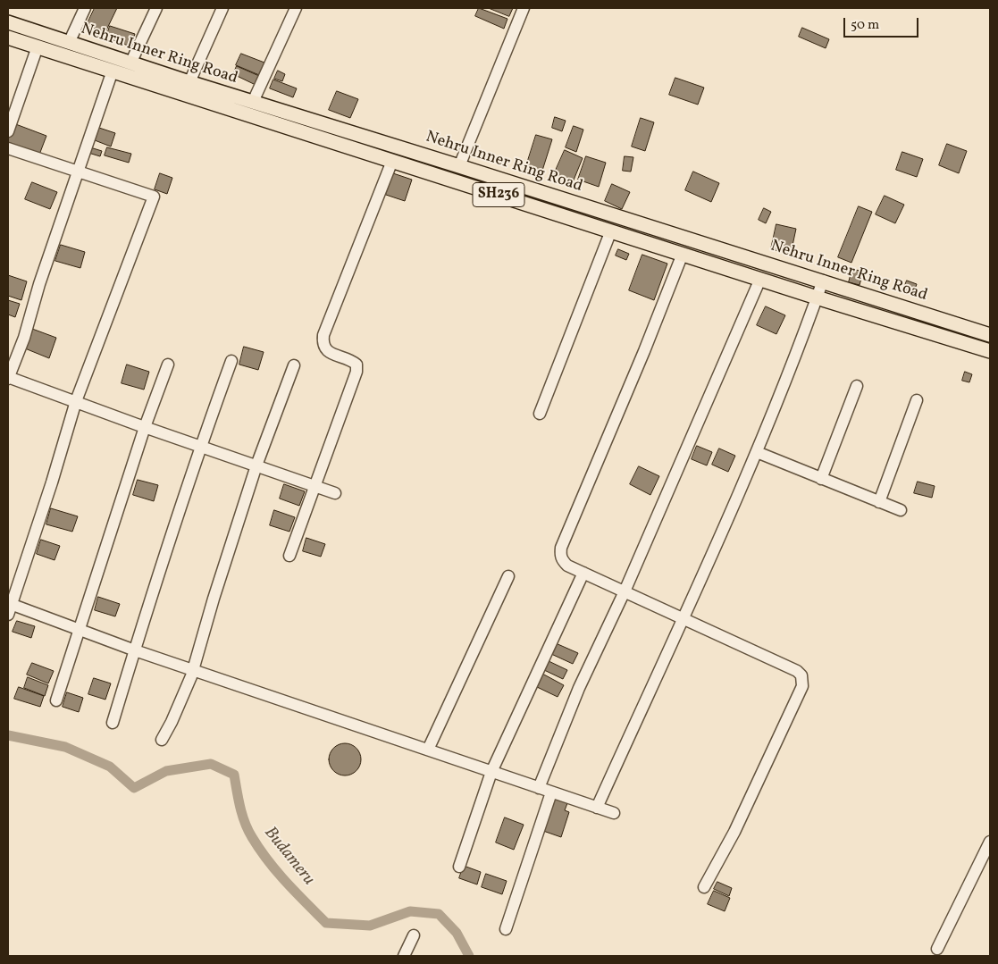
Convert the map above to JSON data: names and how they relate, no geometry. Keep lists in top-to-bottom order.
{
  "streets": {
    "main road": ["Nehru Inner Ring Road", "SH236"]
  },
  "water": ["Budameru"],
  "scale_bar": "50 m"
}
